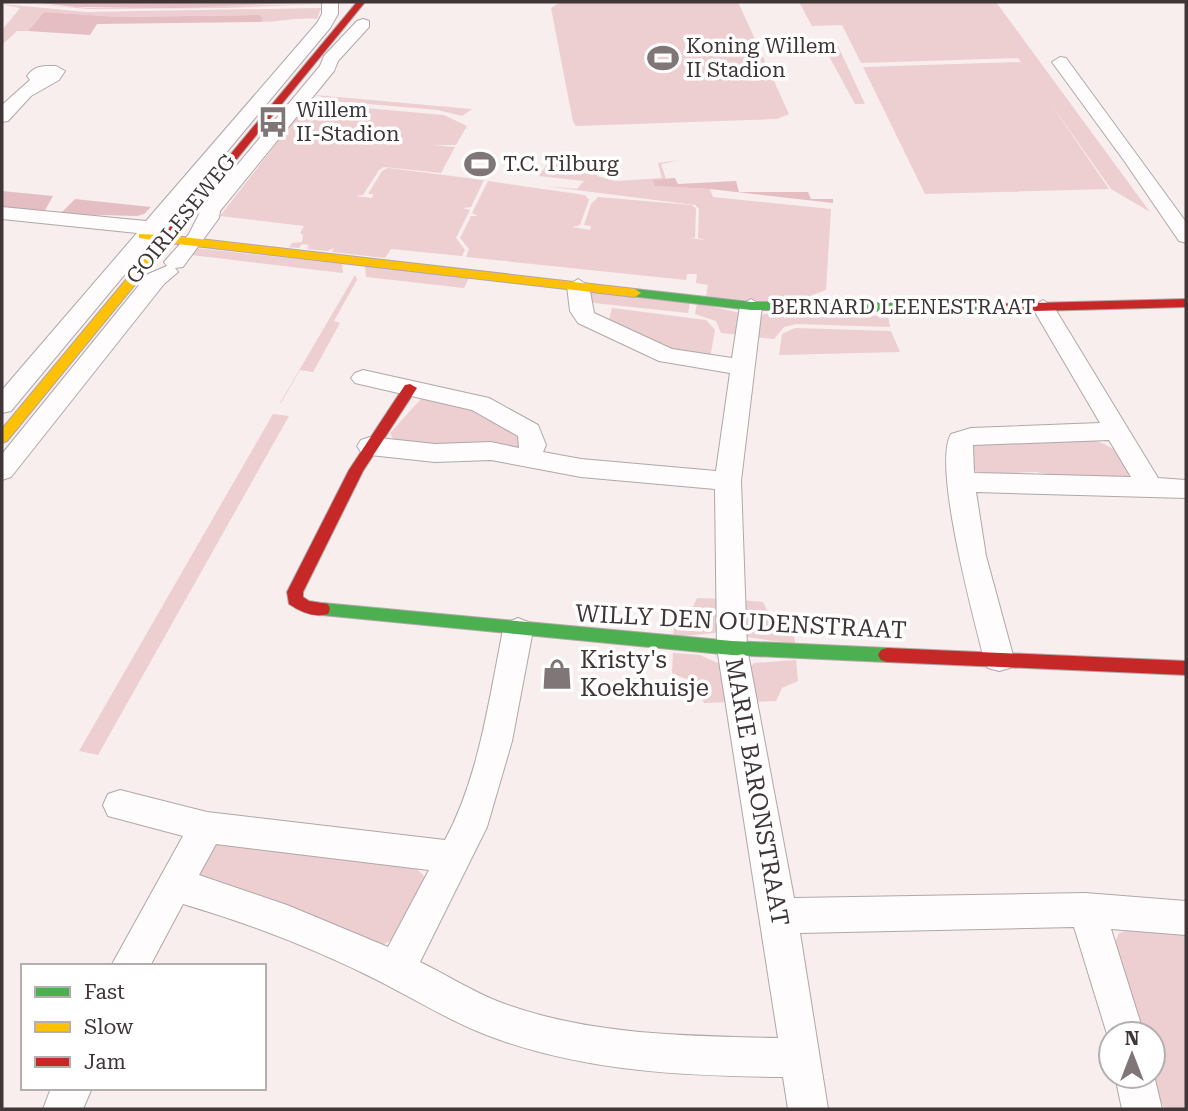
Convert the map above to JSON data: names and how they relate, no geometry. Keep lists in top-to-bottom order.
{
  "streets": {
    "street": [
      "GOIRLESEWEG",
      "BERNARD LEENESTRAAT",
      "WILLY DEN OUDENSTRAAT",
      "MARIE BARONSTRAAT"
    ]
  },
  "crossings": [
    ["GOIRLESEWEG", "BERNARD LEENESTRAAT"],
    ["BERNARD LEENESTRAAT", "MARIE BARONSTRAAT"],
    ["WILLY DEN OUDENSTRAAT", "MARIE BARONSTRAAT"]
  ],
  "places": {
    "sports": ["Koning Willem II Stadion", "T.C. Tilburg"],
    "bus stop": ["Willem II-Stadion"],
    "shop": ["Kristy's Koekhuisje"]
  },
  "legend": ["Fast", "Slow", "Jam"],
  "north": "top"
}
